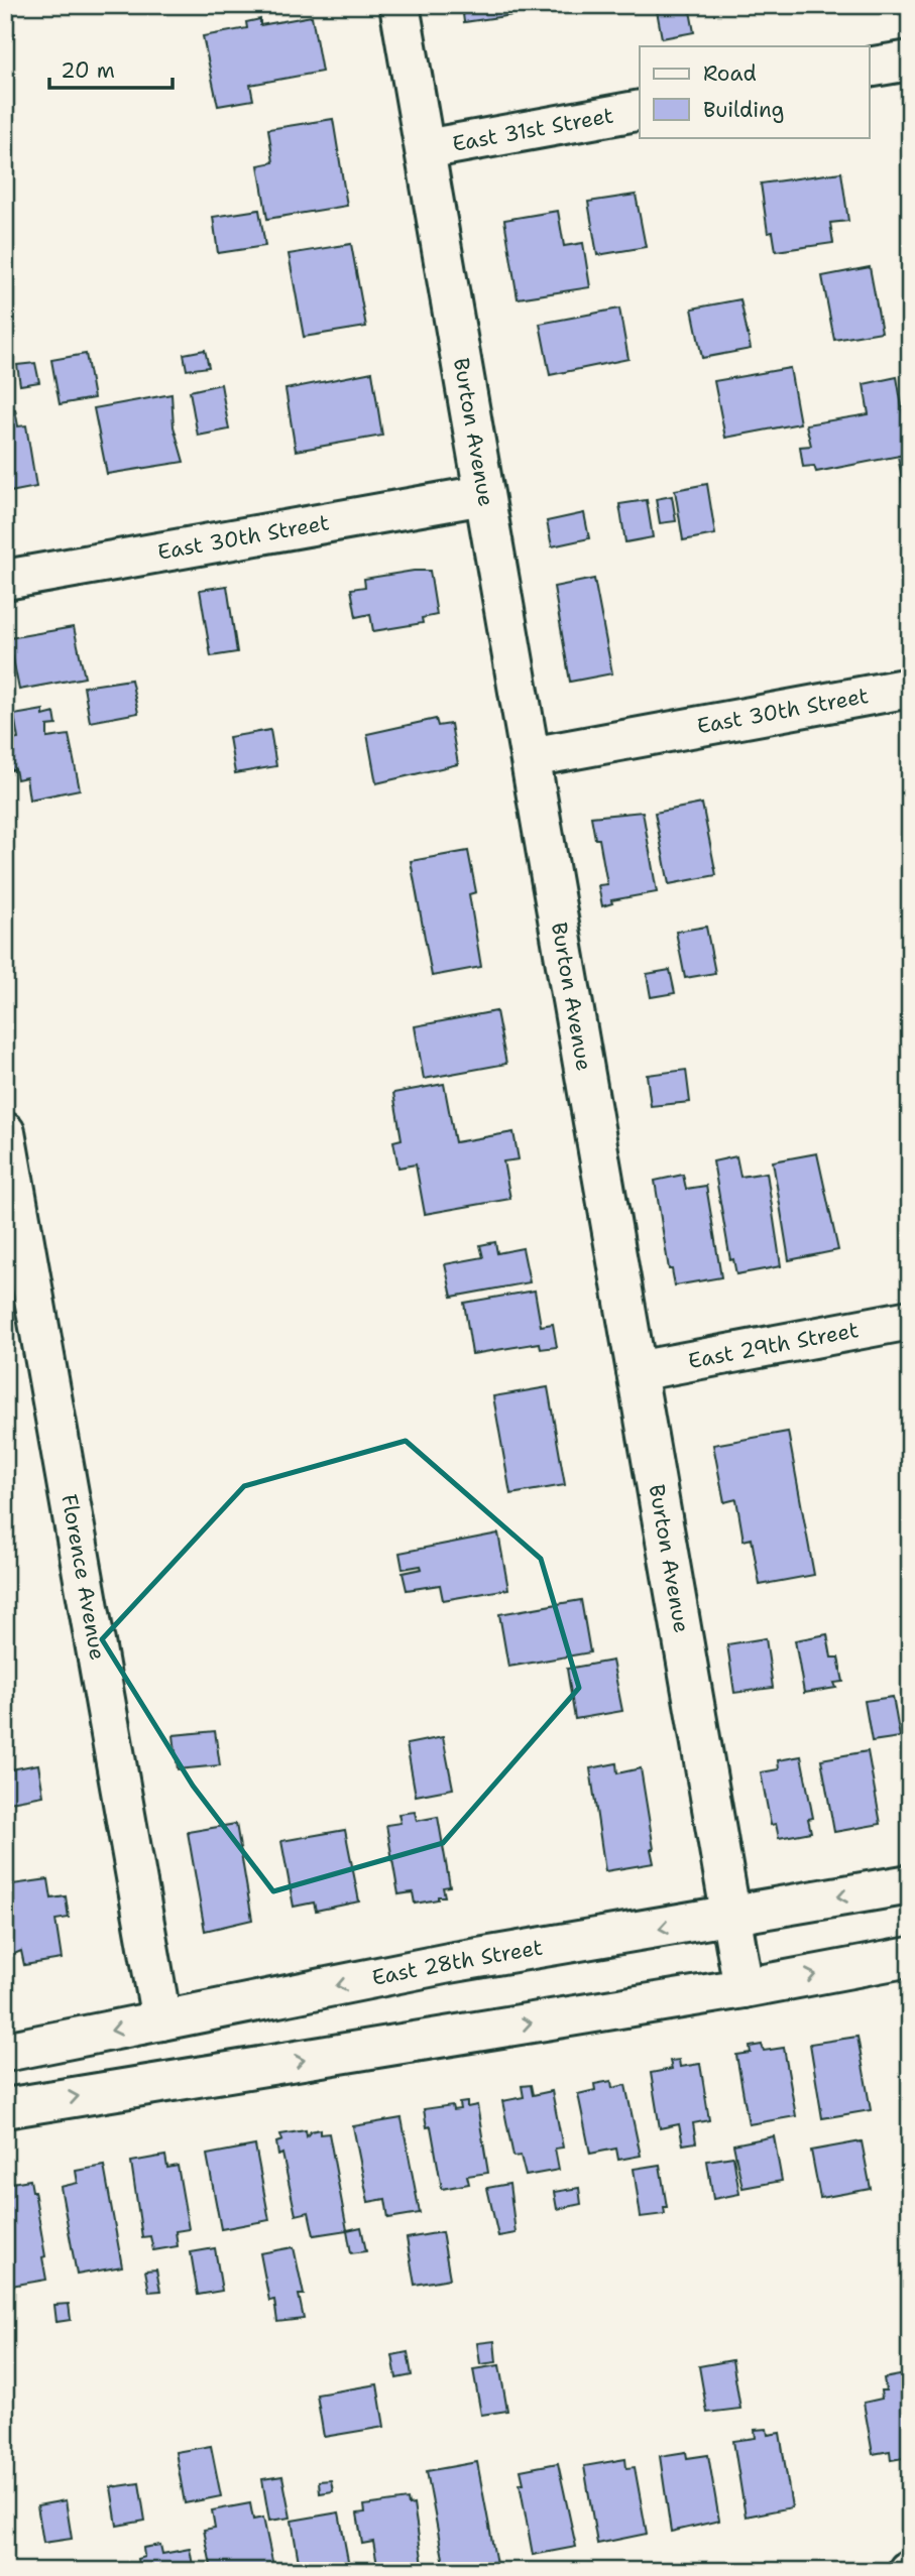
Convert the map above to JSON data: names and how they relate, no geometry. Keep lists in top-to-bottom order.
{
  "streets": {
    "street": [
      "East 31st Street",
      "Burton Avenue",
      "East 30th Street",
      "East 29th Street",
      "Florence Avenue",
      "East 28th Street"
    ]
  },
  "crossings": [
    ["East 31st Street", "Burton Avenue"],
    ["Burton Avenue", "East 30th Street"],
    ["Burton Avenue", "East 29th Street"],
    ["Burton Avenue", "East 28th Street"],
    ["Florence Avenue", "East 28th Street"]
  ],
  "legend": ["Road", "Building"],
  "scale_bar": "20 m"
}
